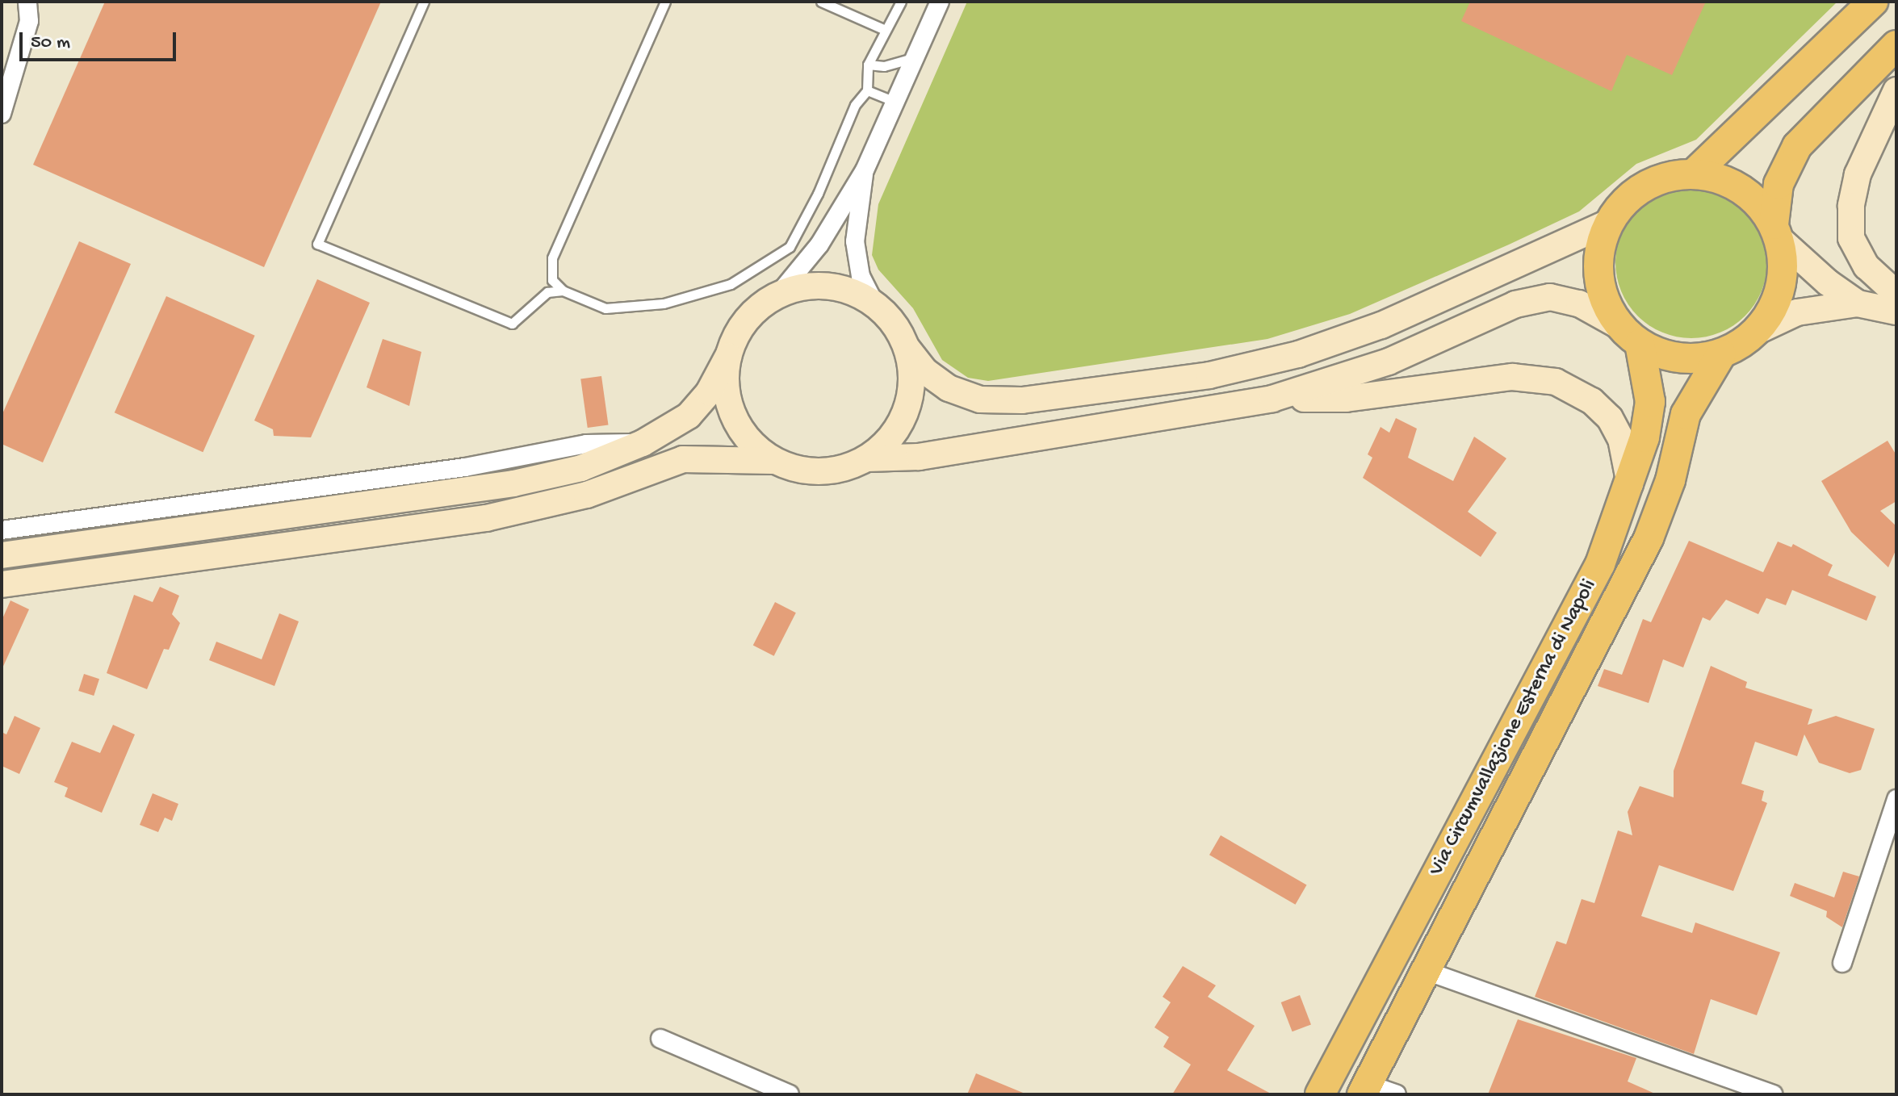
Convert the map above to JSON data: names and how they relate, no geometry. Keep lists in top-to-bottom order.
{
  "streets": {
    "main road": ["Via Circumvallazione Esterna di Napoli"]
  },
  "scale_bar": "50 m"
}
